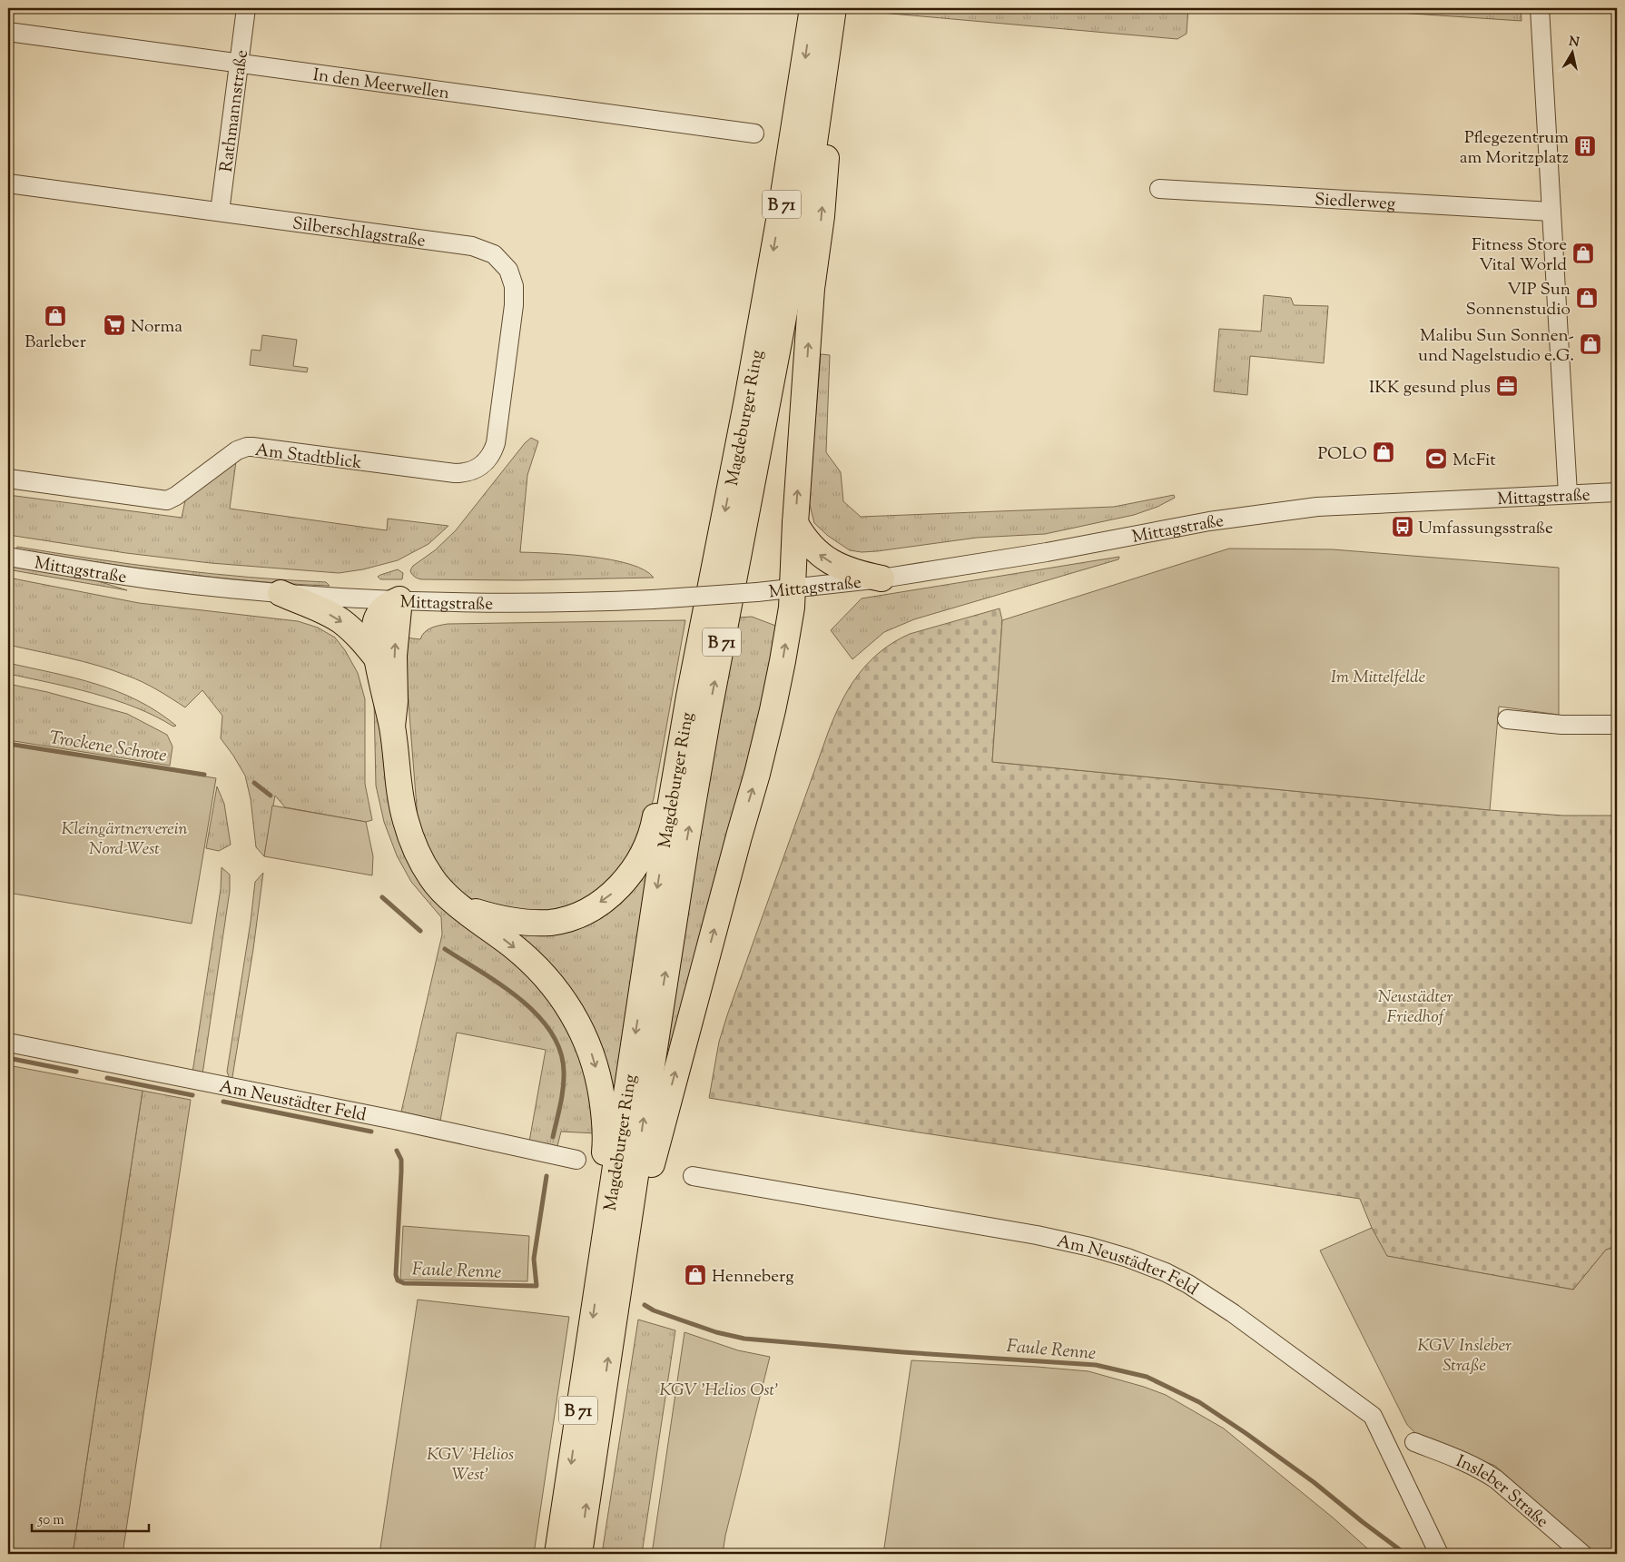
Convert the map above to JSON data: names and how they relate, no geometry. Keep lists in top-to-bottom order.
{
  "streets": {
    "highway": ["B 71", "Magdeburger Ring"],
    "street": [
      "In den Meerwellen",
      "Rathmannstraße",
      "Siedlerweg",
      "Silberschlagstraße",
      "Am Stadtblick",
      "Mittagstraße",
      "Am Neustädter Feld",
      "Insleber Straße"
    ]
  },
  "crossings": [
    ["In den Meerwellen", "Rathmannstraße"],
    ["Rathmannstraße", "Silberschlagstraße"],
    ["Silberschlagstraße", "Am Stadtblick"]
  ],
  "water": ["Trockene Schrote", "Faule Renne"],
  "parks": [
    "Im Mittelfelde",
    "Kleingärtnerverein Nord-West",
    "Neustädter Friedhof",
    "KGV Insleber Straße",
    "KGV 'Helios Ost'",
    "KGV 'Helios West'"
  ],
  "places": {
    "building": ["Pflegezentrum am Moritzplatz"],
    "shop": [
      "Fitness Store Vital World",
      "VIP Sun Sonnenstudio",
      "Barleber",
      "Malibu Sun Sonnen- und Nagelstudio e.G.",
      "POLO",
      "Henneberg"
    ],
    "supermarket": ["Norma"],
    "office": ["IKK gesund plus"],
    "sports": ["McFit"],
    "bus stop": ["Umfassungsstraße"]
  },
  "scale_bar": "50 m",
  "north": "top"
}
